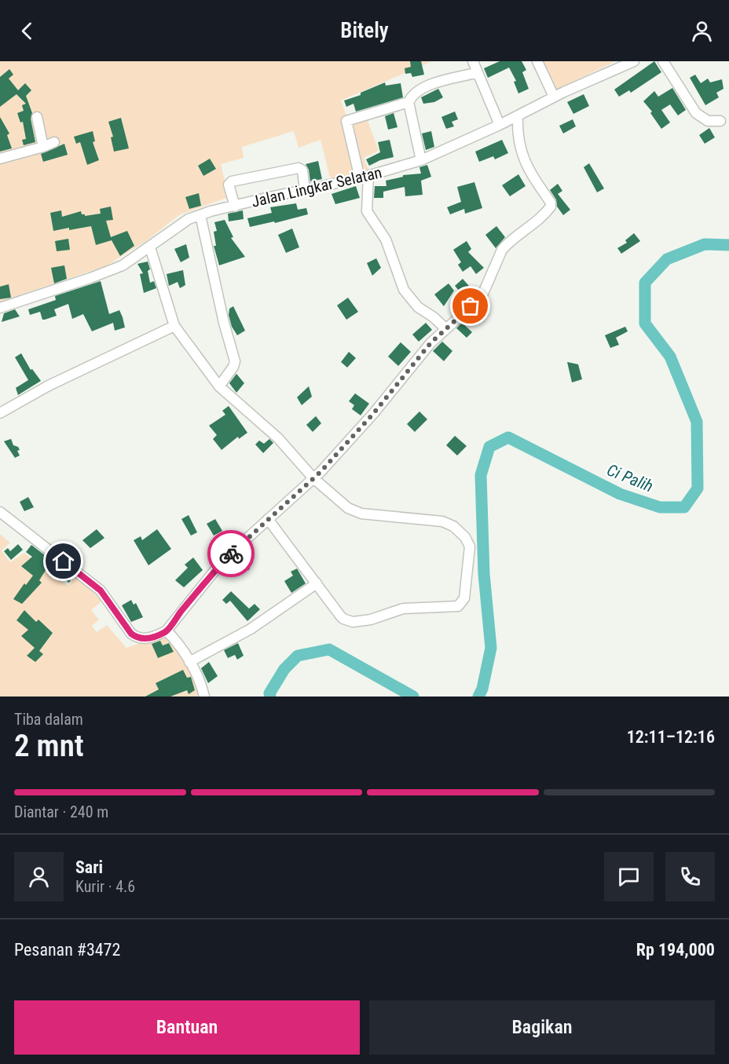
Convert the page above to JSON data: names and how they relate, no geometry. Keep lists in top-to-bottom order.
{
  "streets": {
    "street": ["Jalan Lingkar Selatan"]
  },
  "water": ["Ci Palih"],
  "page": {
    "header": "Bitely",
    "heading": ["2 mnt", "Tiba dalam", "12:11–12:16"],
    "panel": [
      "Sari",
      "Kurir · 4.6",
      "Pesanan #3472",
      "Rp 194,000"
    ],
    "bar": "Diantar · 240 m",
    "buttons": ["Bantuan", "Bagikan"]
  }
}
